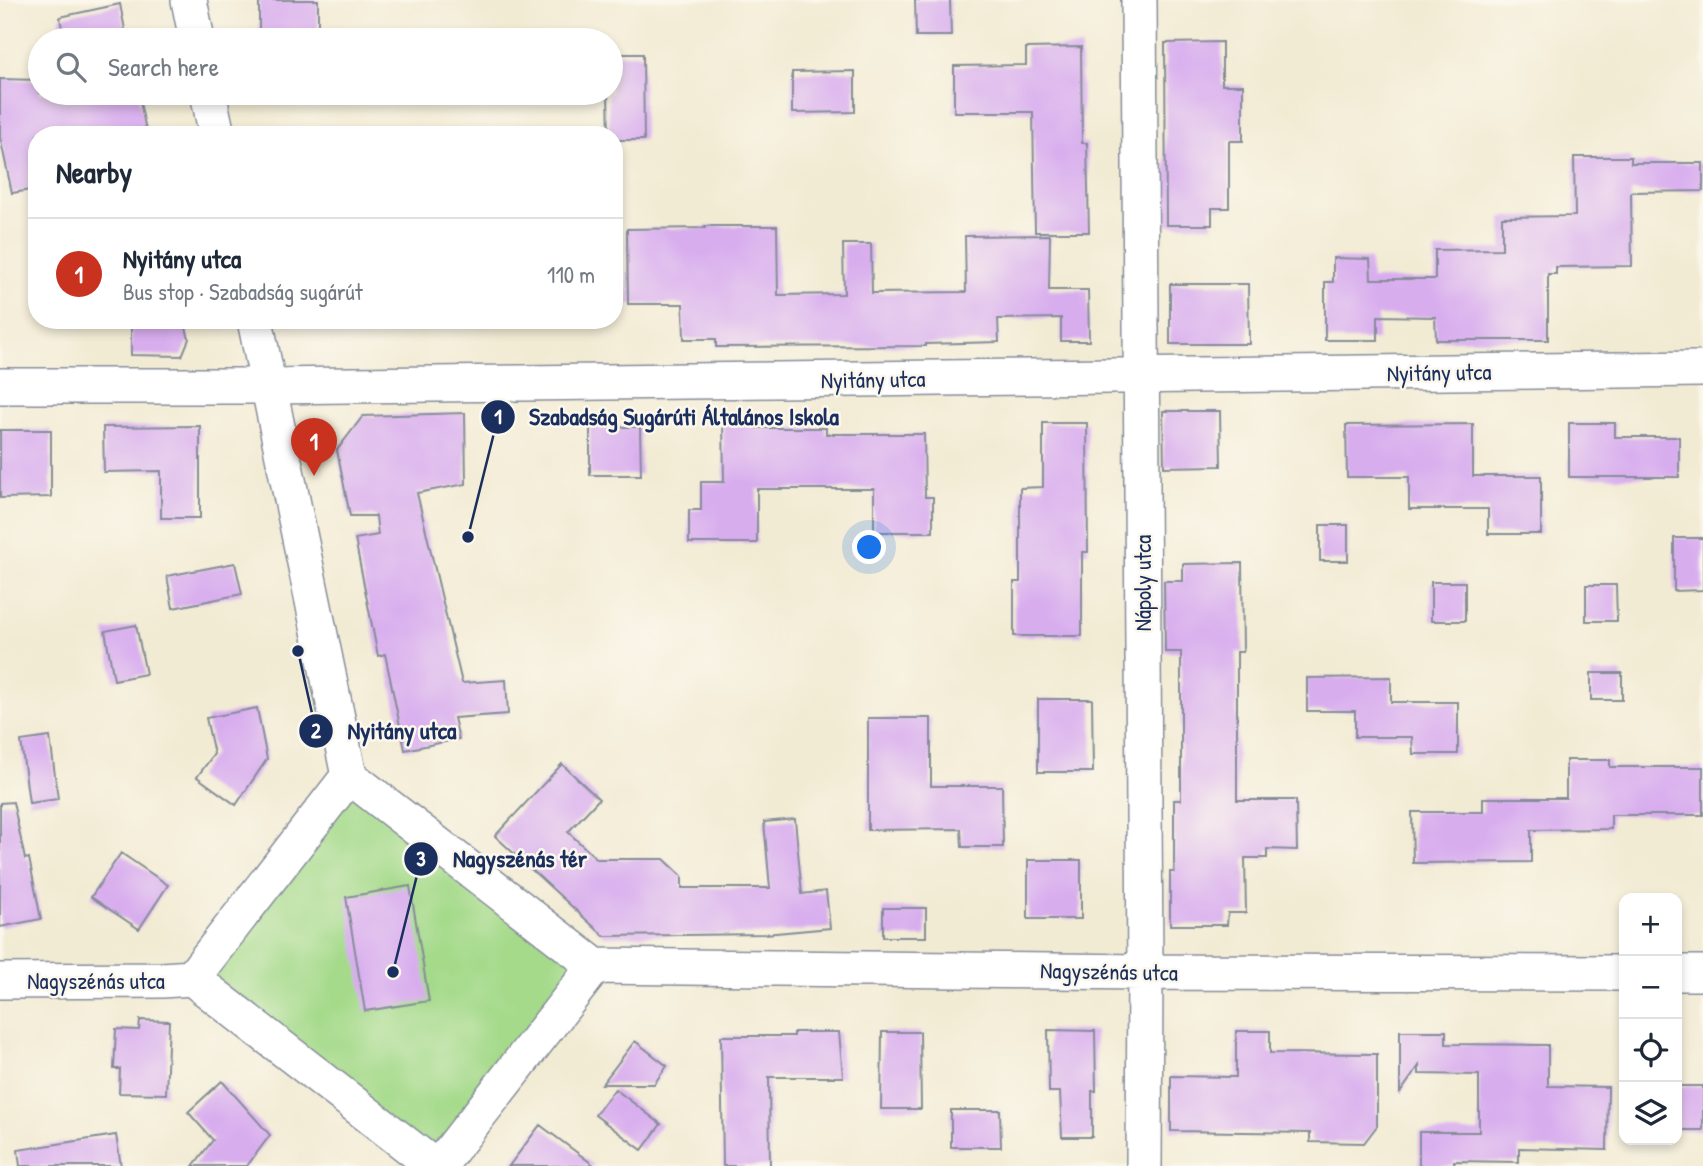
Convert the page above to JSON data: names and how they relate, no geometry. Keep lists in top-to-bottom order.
{
  "streets": {
    "street": ["Nyitány utca", "Nápoly utca", "Nagyszénás utca"]
  },
  "crossings": [
    ["Nyitány utca", "Nápoly utca"],
    ["Nápoly utca", "Nagyszénás utca"]
  ],
  "places": ["Szabadság Sugárúti Általános Iskola", "Nyitány utca", "Nagyszénás tér"],
  "page": {
    "search": "Search here",
    "heading": "Nearby",
    "list": [
      {
        "mark": "1",
        "name": "Nyitány utca",
        "note": "Bus stop · Szabadság sugárút",
        "value": "110 m"
      }
    ],
    "pins": "1",
    "map_buttons": ["+", "−"]
  }
}
